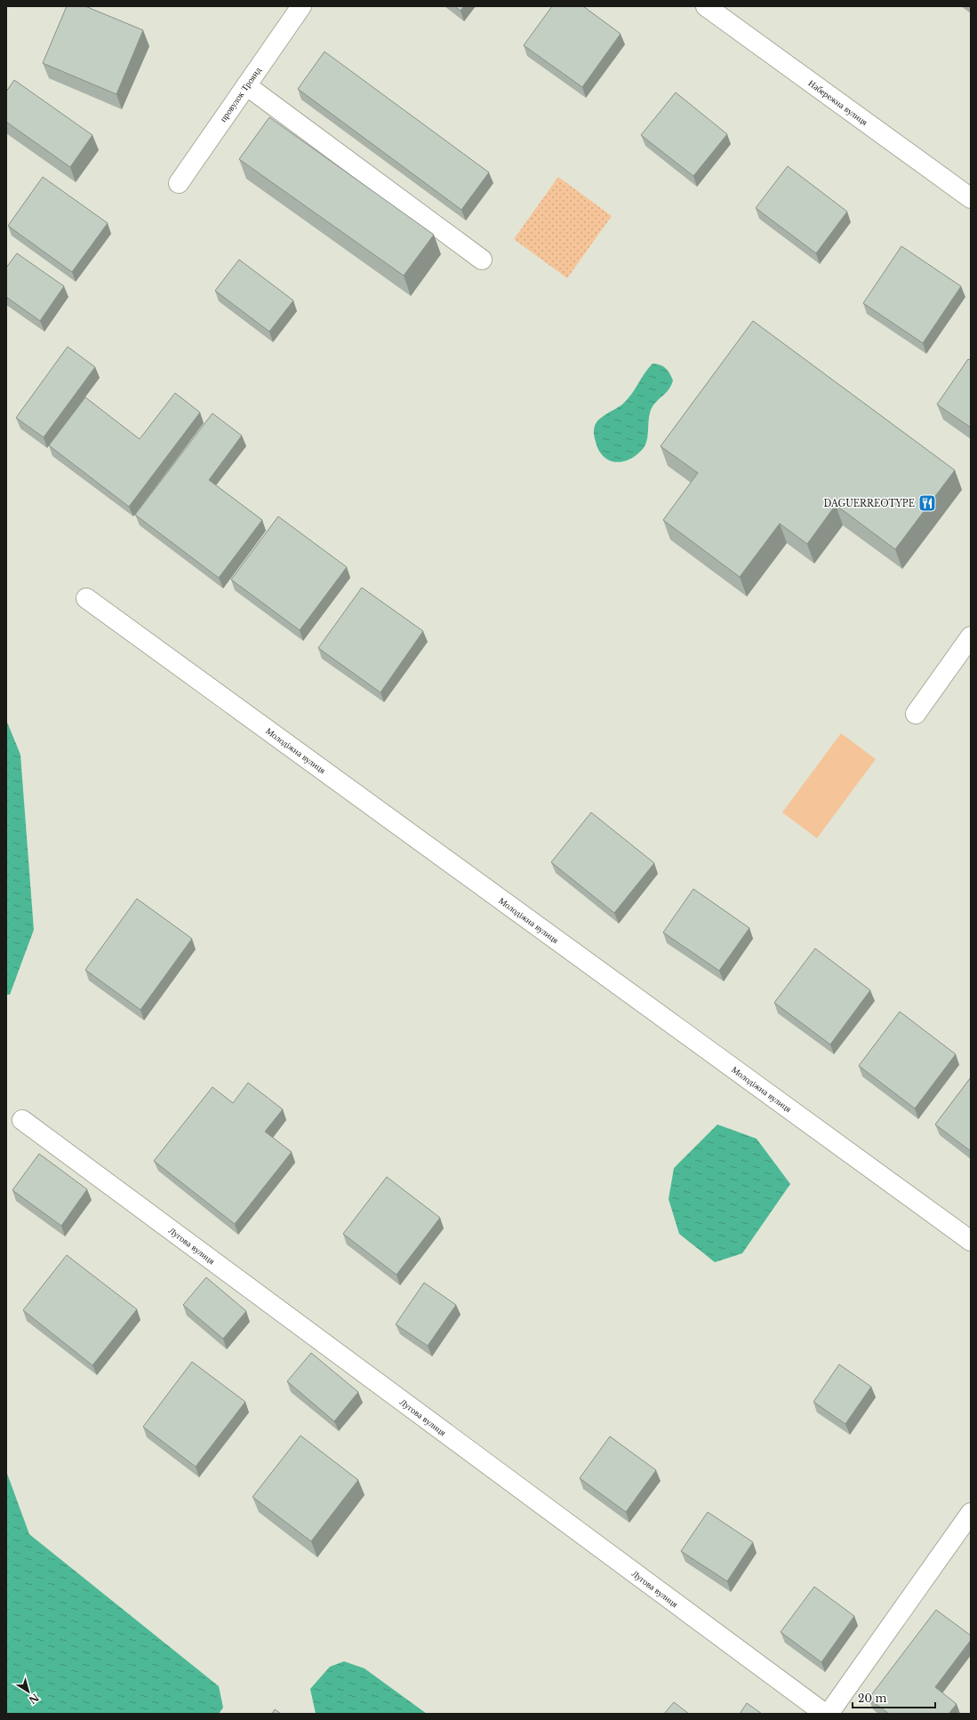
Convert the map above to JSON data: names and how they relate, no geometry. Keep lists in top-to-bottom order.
{
  "streets": {
    "street": [
      "провулок Троянд",
      "Набережна вулиця",
      "Молодіжна вулиця",
      "Лугова вулиця"
    ]
  },
  "places": {
    "restaurant": ["DAGUERREOTYPE"]
  },
  "scale_bar": "20 m",
  "north": "bottom right"
}
